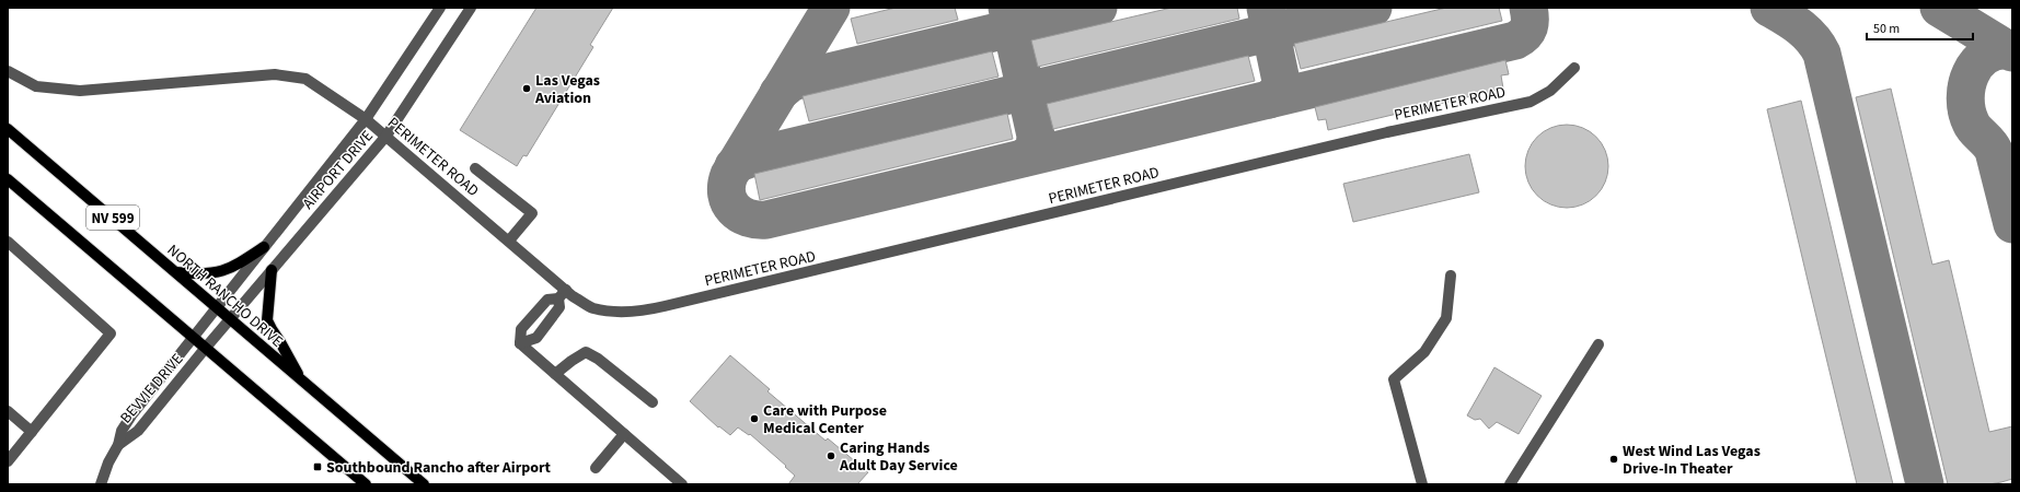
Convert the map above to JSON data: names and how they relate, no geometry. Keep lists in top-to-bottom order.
{
  "streets": {
    "main road": ["NV 599", "NORTH RANCHO DRIVE"],
    "street": ["PERIMETER ROAD", "AIRPORT DRIVE", "BEVVIE DRIVE"]
  },
  "crossings": [
    ["PERIMETER ROAD", "AIRPORT DRIVE"],
    ["AIRPORT DRIVE", "NORTH RANCHO DRIVE"],
    ["AIRPORT DRIVE", "BEVVIE DRIVE"],
    ["NV 599", "BEVVIE DRIVE"],
    ["NORTH RANCHO DRIVE", "BEVVIE DRIVE"]
  ],
  "places": {
    "other": [
      "Las Vegas Aviation",
      "Care with Purpose Medical Center",
      "Caring Hands Adult Day Service",
      "West Wind Las Vegas Drive-In Theater"
    ],
    "transit": ["Southbound Rancho after Airport"]
  },
  "scale_bar": "50 m"
}
